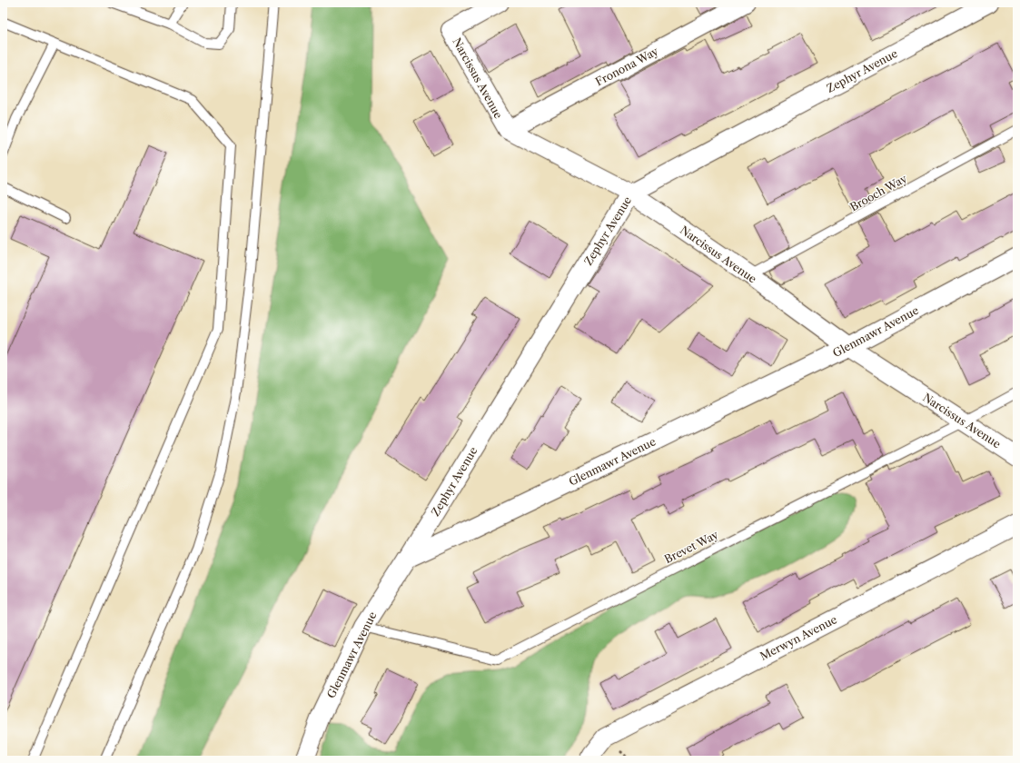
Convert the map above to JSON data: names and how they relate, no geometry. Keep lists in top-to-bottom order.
{
  "streets": {
    "street": [
      "Fronona Way",
      "Zephyr Avenue",
      "Narcissus Avenue",
      "Glenmawr Avenue",
      "Merwyn Avenue"
    ],
    "lane": ["Brooch Way", "Brevet Way"]
  },
  "crossings": [
    ["Fronona Way", "Narcissus Avenue"],
    ["Zephyr Avenue", "Narcissus Avenue"],
    ["Zephyr Avenue", "Glenmawr Avenue"],
    ["Narcissus Avenue", "Brooch Way"],
    ["Narcissus Avenue", "Glenmawr Avenue"],
    ["Narcissus Avenue", "Brevet Way"],
    ["Glenmawr Avenue", "Brevet Way"]
  ]
}
